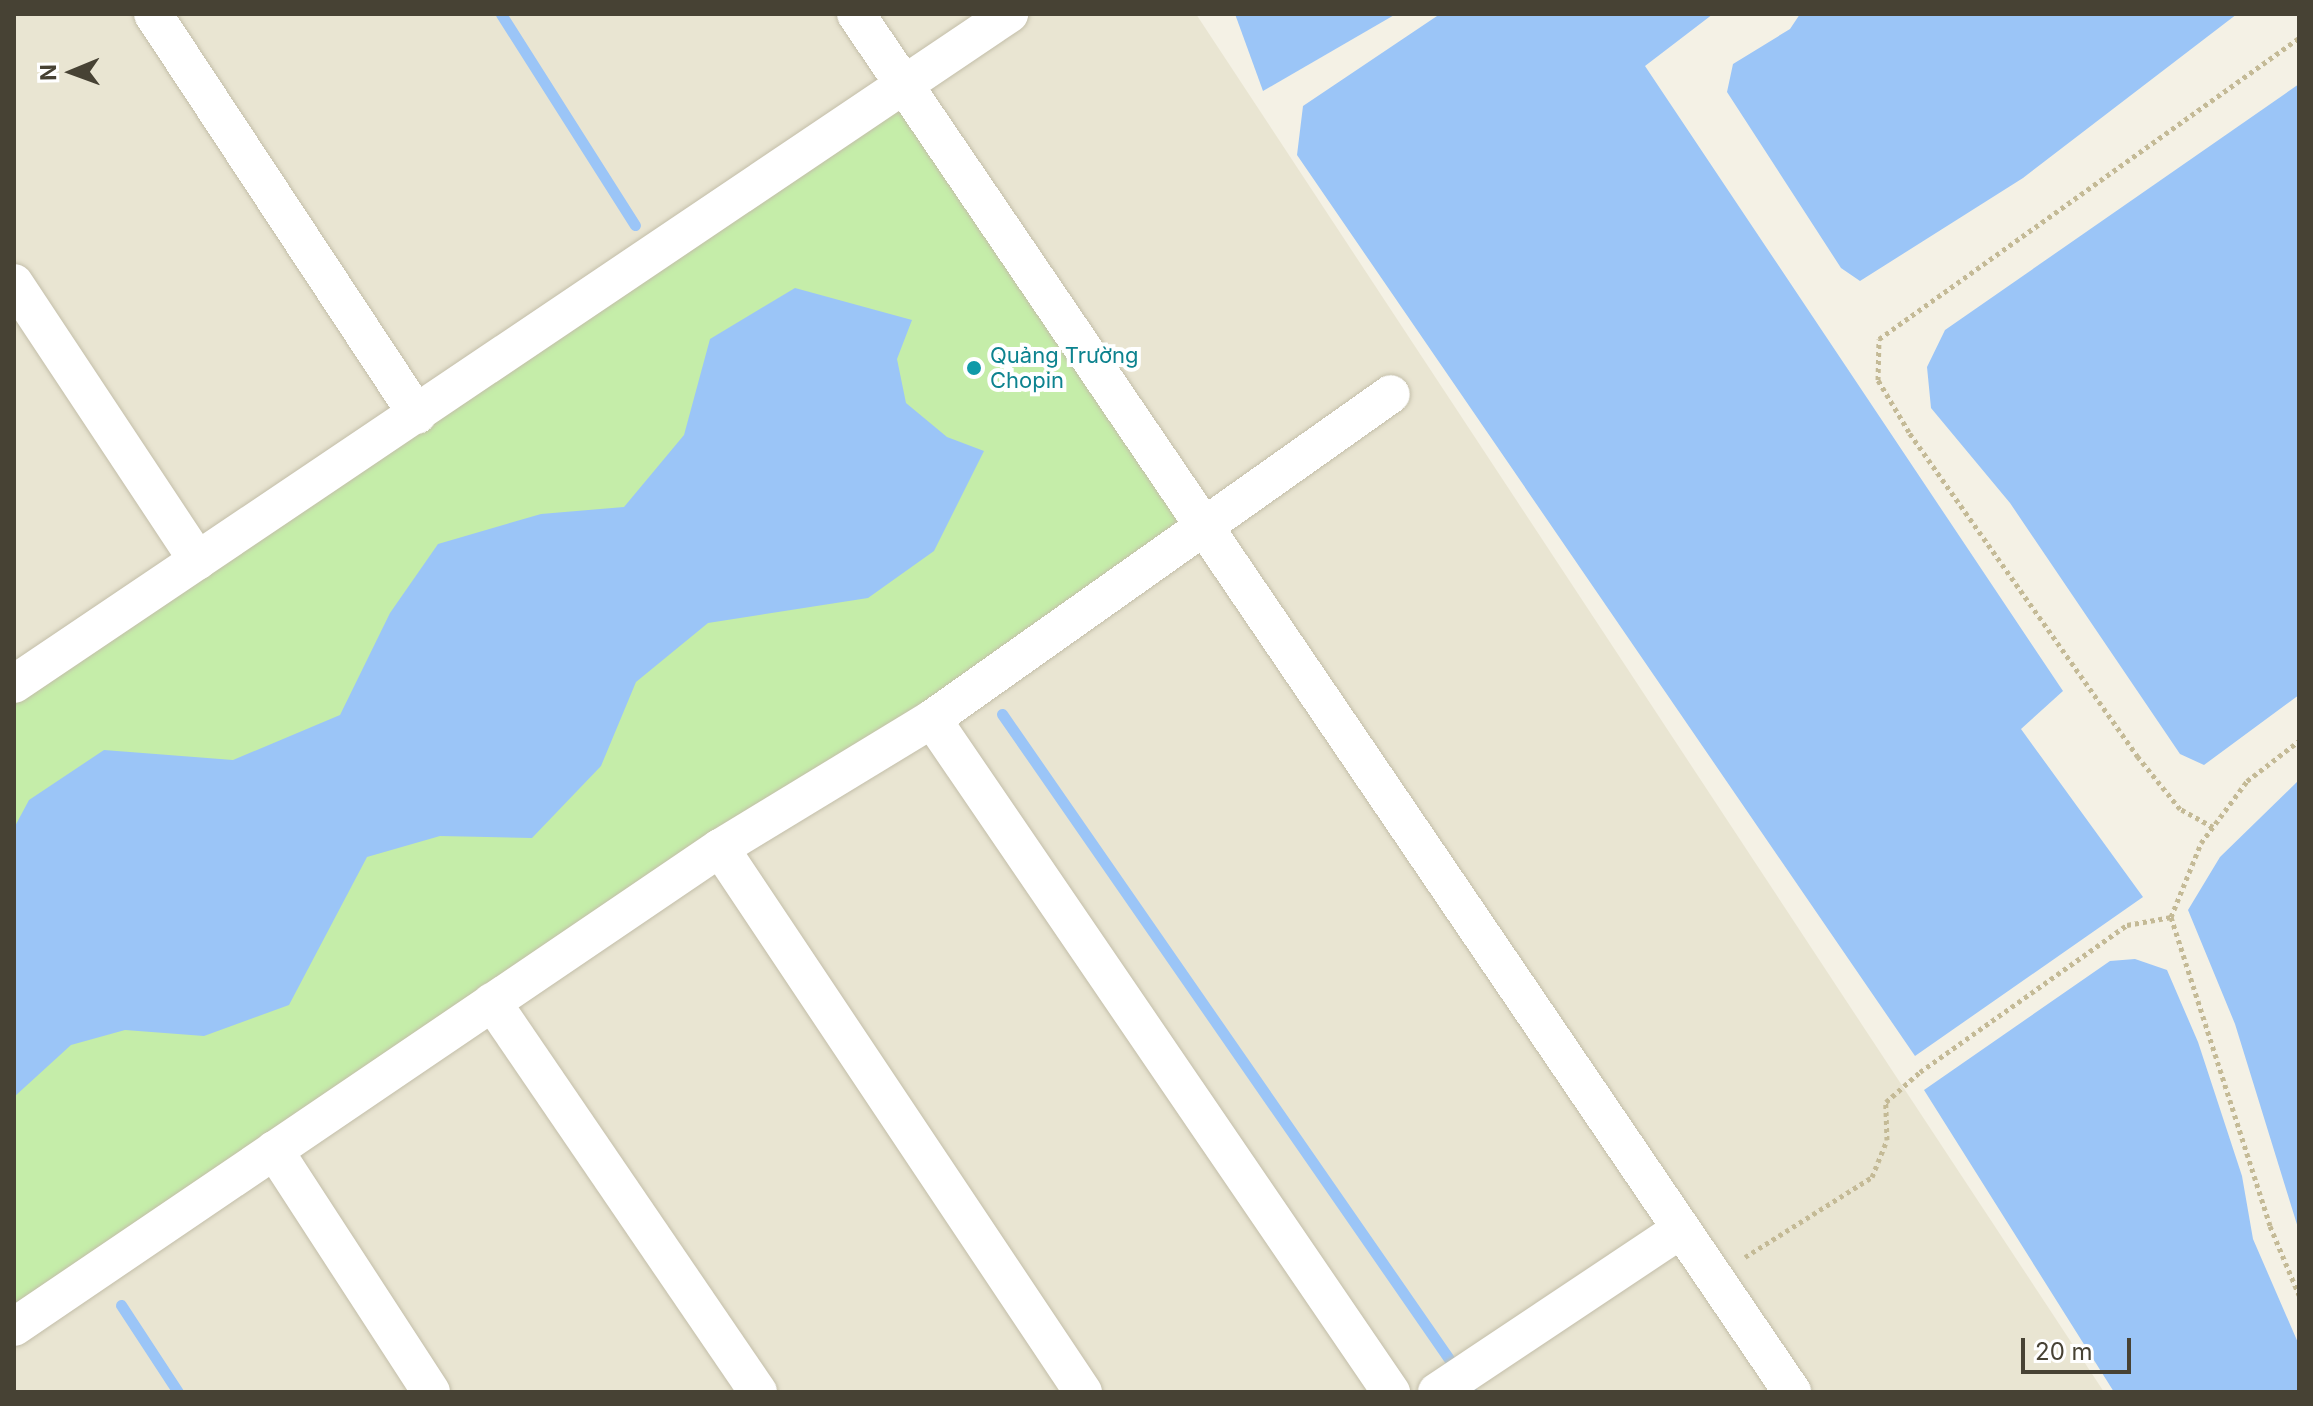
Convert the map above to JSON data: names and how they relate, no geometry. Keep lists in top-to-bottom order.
{
  "places": ["Quảng Trường Chopin"],
  "scale_bar": "20 m",
  "north": "left"
}
